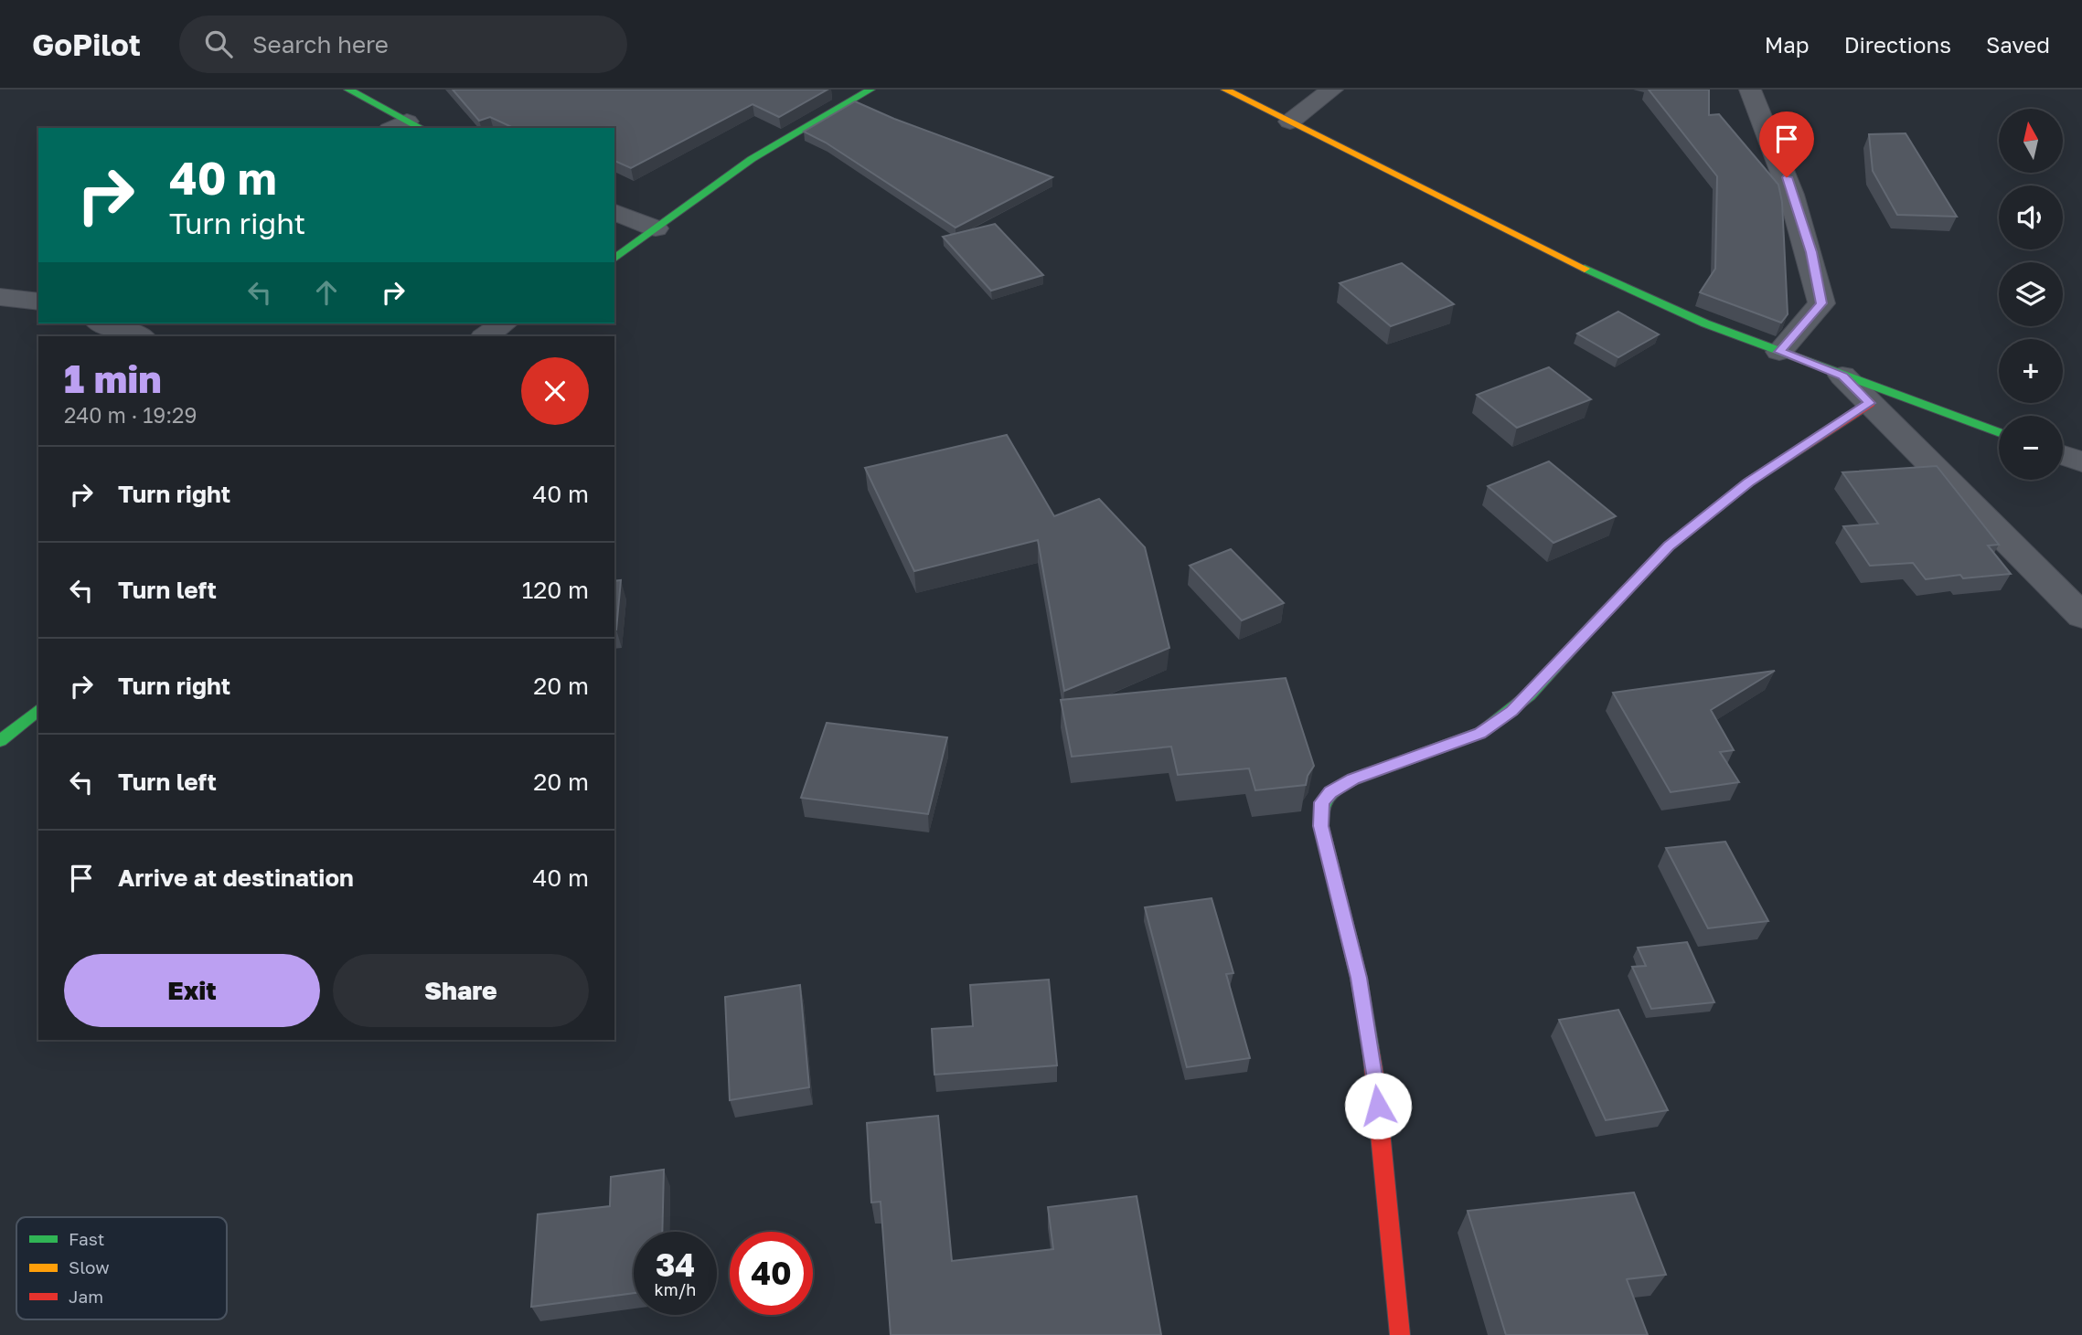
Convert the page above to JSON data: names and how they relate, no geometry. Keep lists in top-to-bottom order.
{
  "legend": ["Fast", "Slow", "Jam"],
  "north": "top",
  "page": {
    "header": "GoPilot",
    "search": "Search here",
    "nav": ["Map", "Directions", "Saved"],
    "map_buttons": ["+", "−"],
    "turn": ["40 m", "Turn right"],
    "heading": ["1 min", "240 m · 19:29"],
    "list": [
      {
        "name": "Turn right",
        "value": "40 m"
      },
      {
        "name": "Turn left",
        "value": "120 m"
      },
      {
        "name": "Turn right",
        "value": "20 m"
      },
      {
        "name": "Turn left",
        "value": "20 m"
      },
      {
        "name": "Arrive at destination",
        "value": "40 m"
      }
    ],
    "buttons": ["Exit", "Share"],
    "speed": "34 km/h",
    "limit": "40"
  }
}
